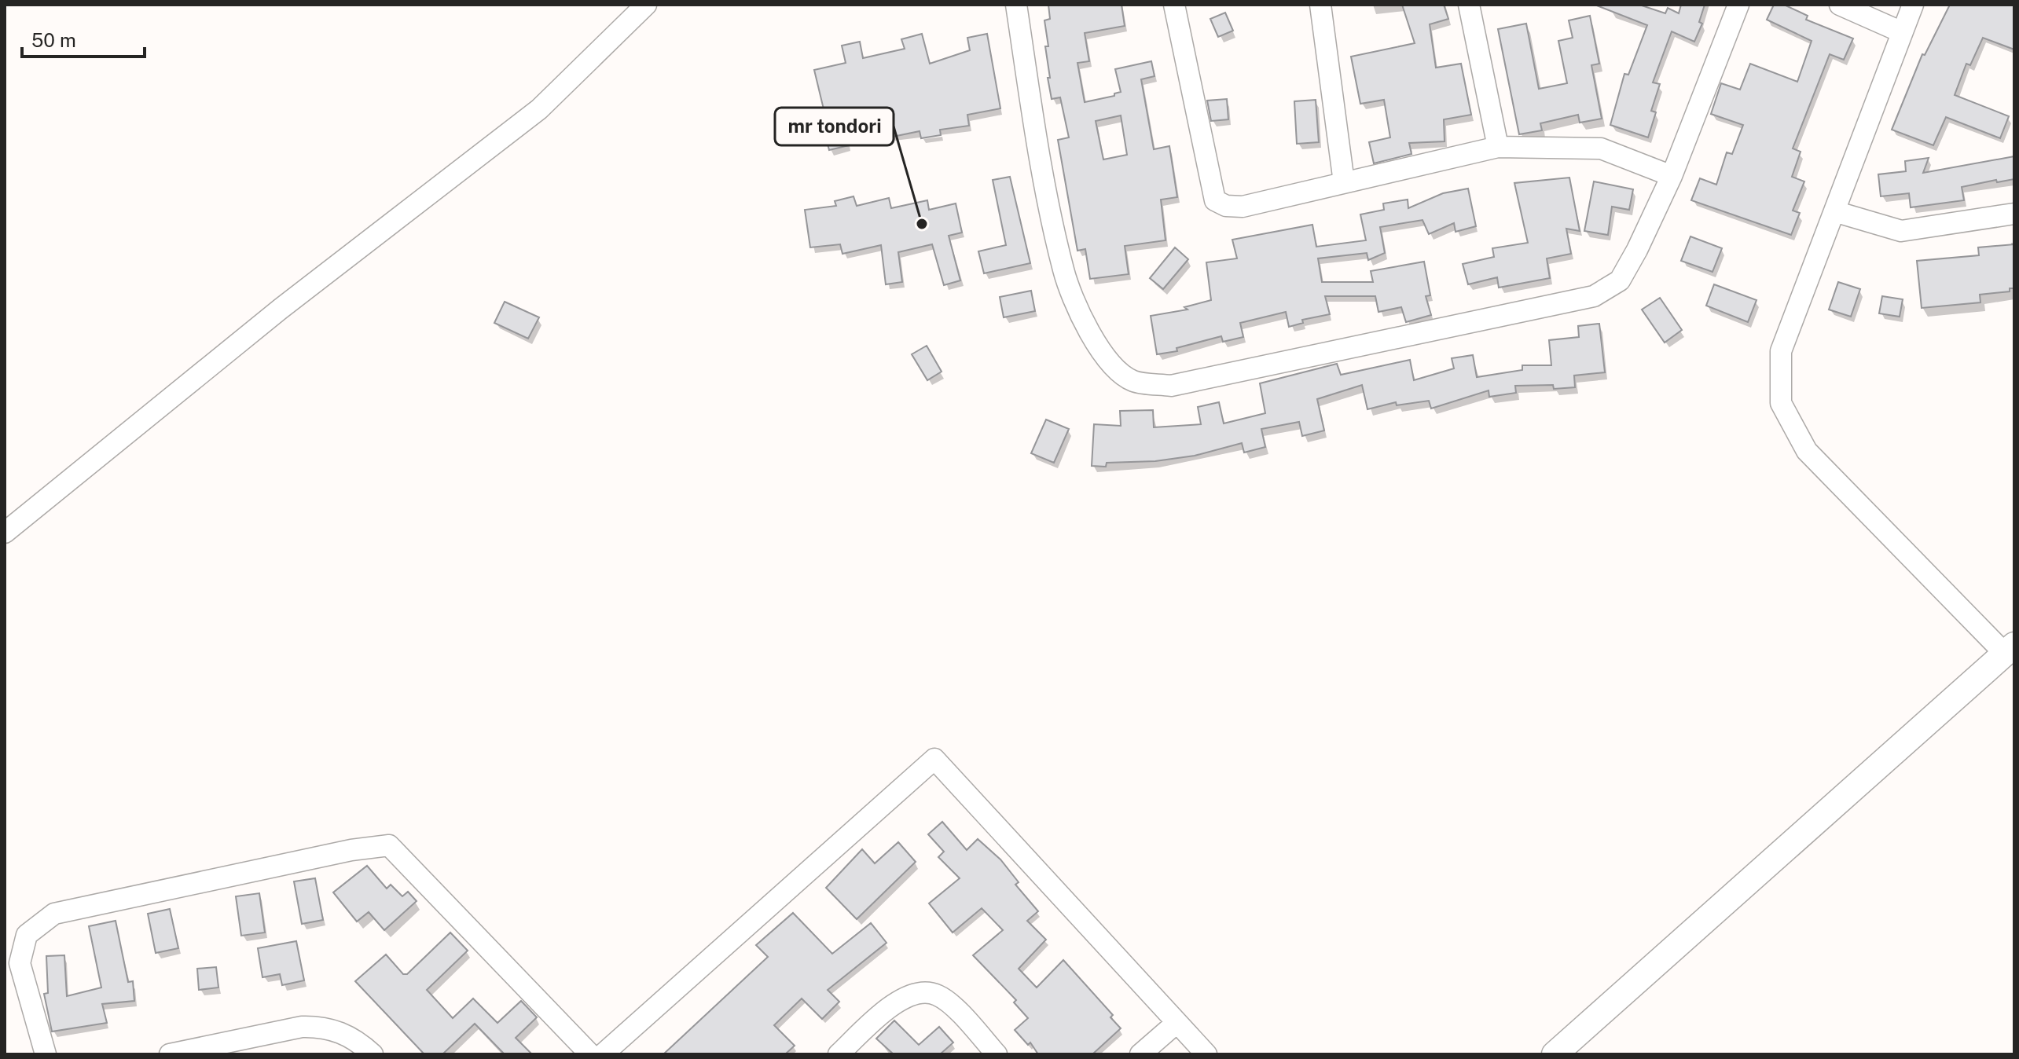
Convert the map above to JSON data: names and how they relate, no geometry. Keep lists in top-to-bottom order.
{
  "places": ["mr tondori"],
  "scale_bar": "50 m"
}
